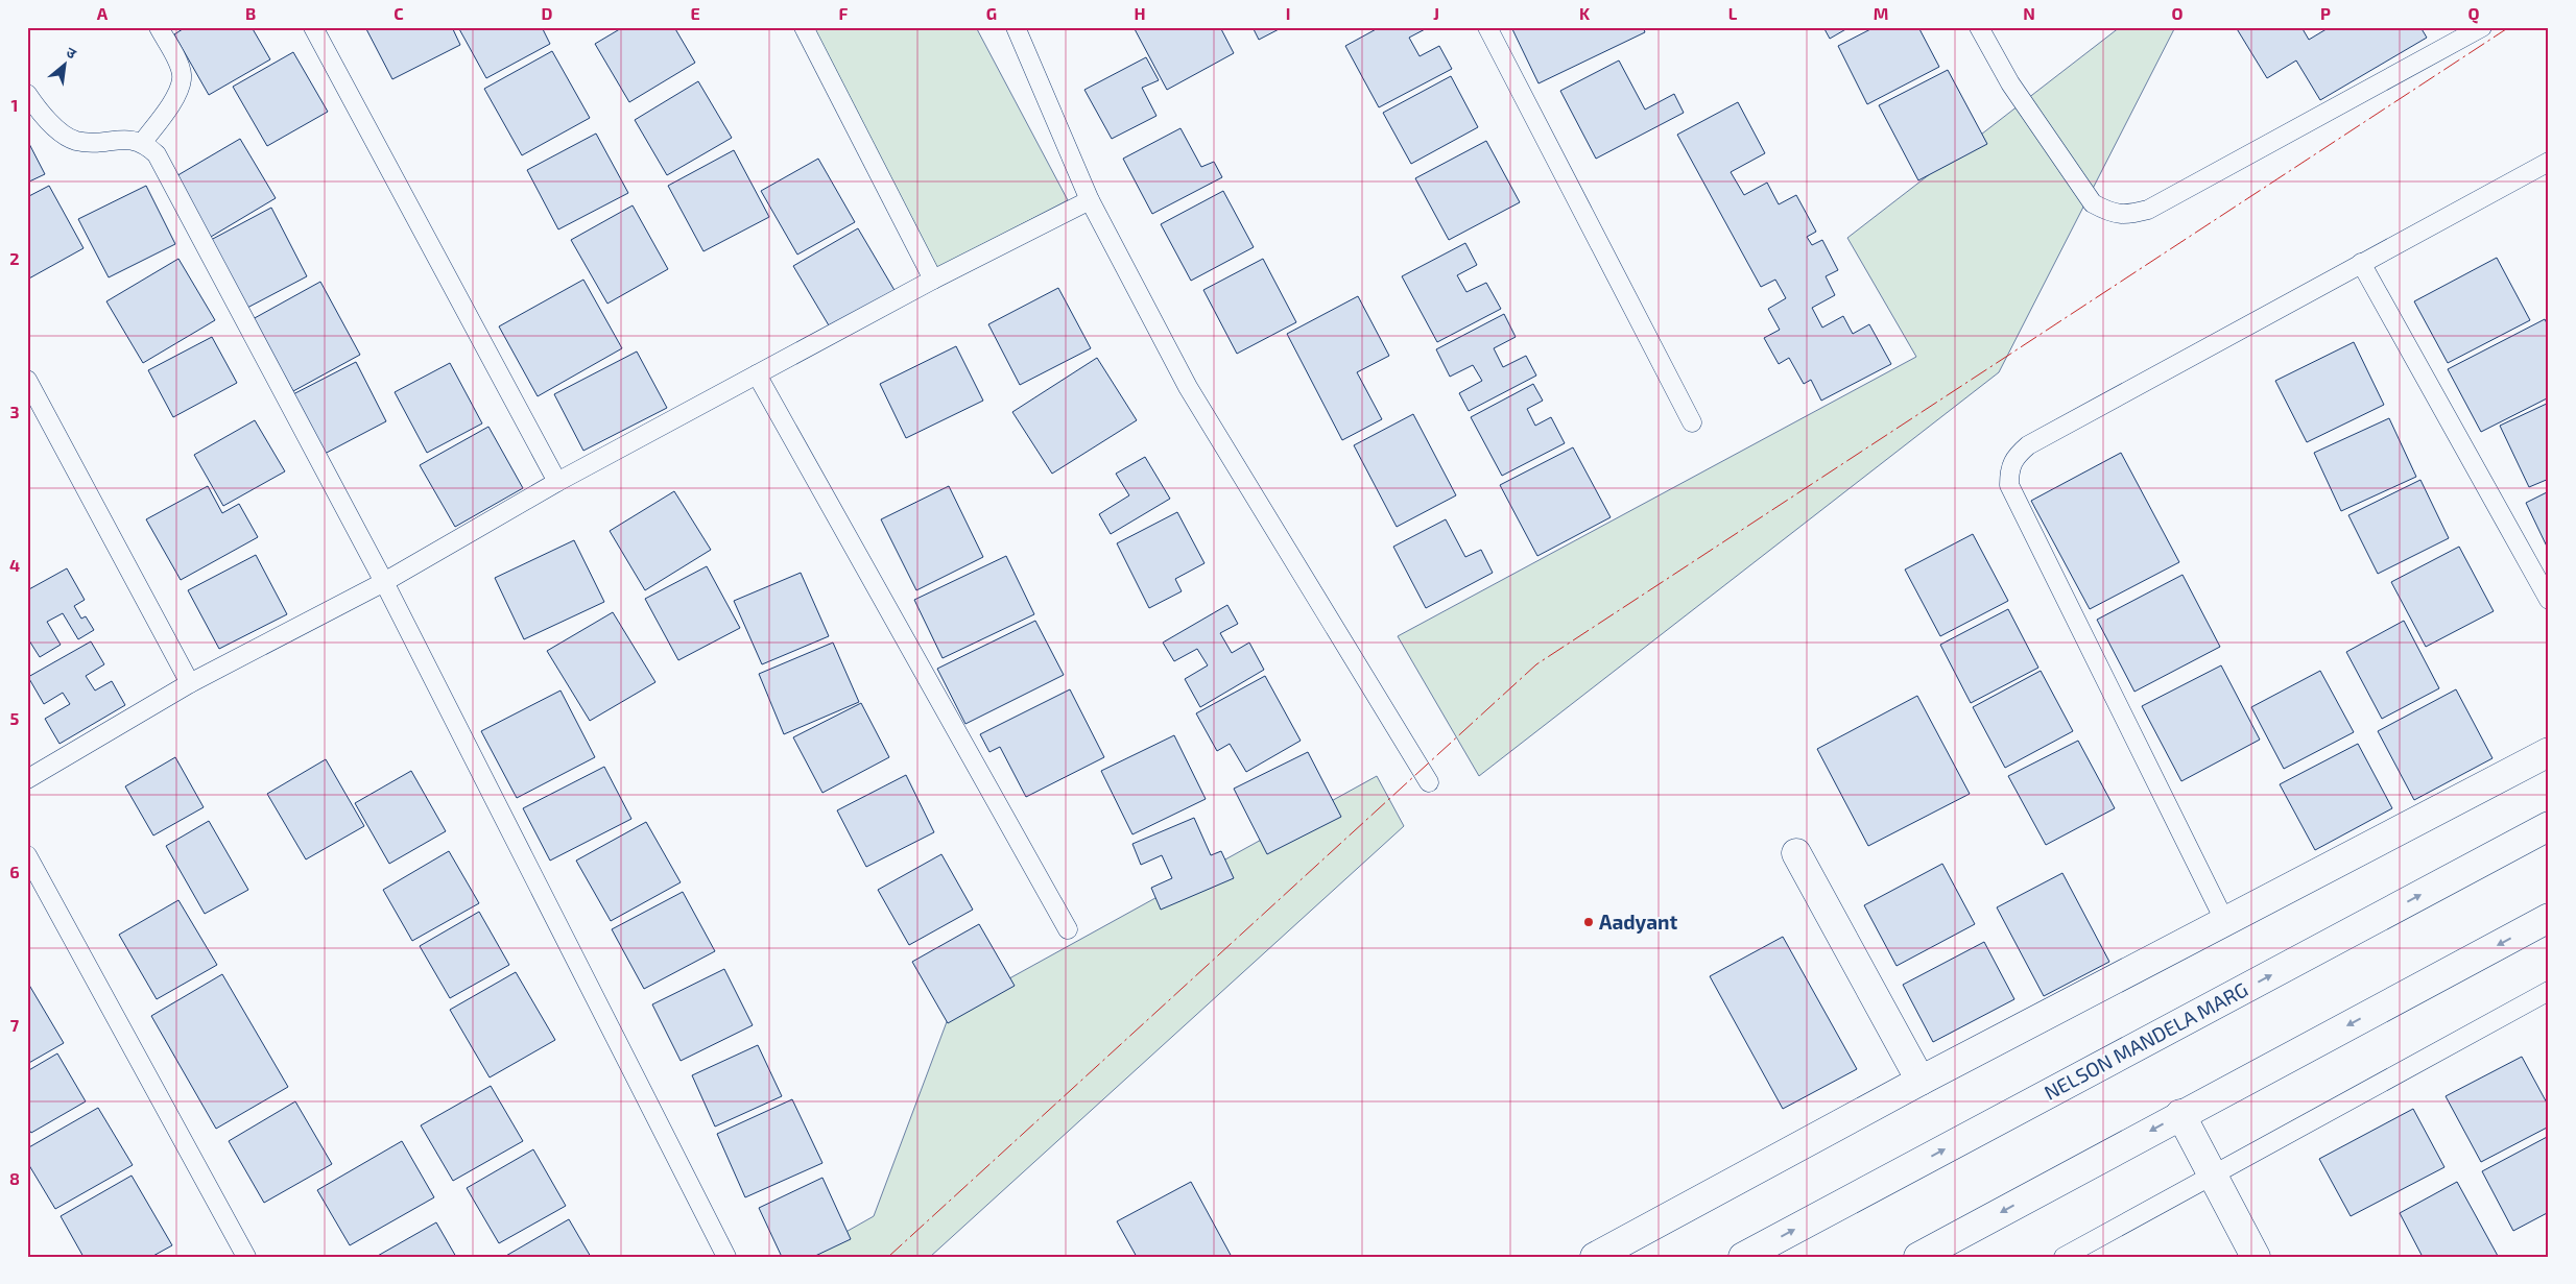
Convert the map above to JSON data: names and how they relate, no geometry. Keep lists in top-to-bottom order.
{
  "streets": {
    "main road": ["NELSON MANDELA MARG"]
  },
  "places": ["Aadyant"],
  "north": "top right",
  "grid": {
    "columns": [
      "A",
      "B",
      "C",
      "D",
      "E",
      "F",
      "G",
      "H",
      "I",
      "J",
      "K",
      "L",
      "M",
      "N",
      "O",
      "P",
      "Q"
    ],
    "rows": [
      "1",
      "2",
      "3",
      "4",
      "5",
      "6",
      "7",
      "8"
    ]
  }
}
